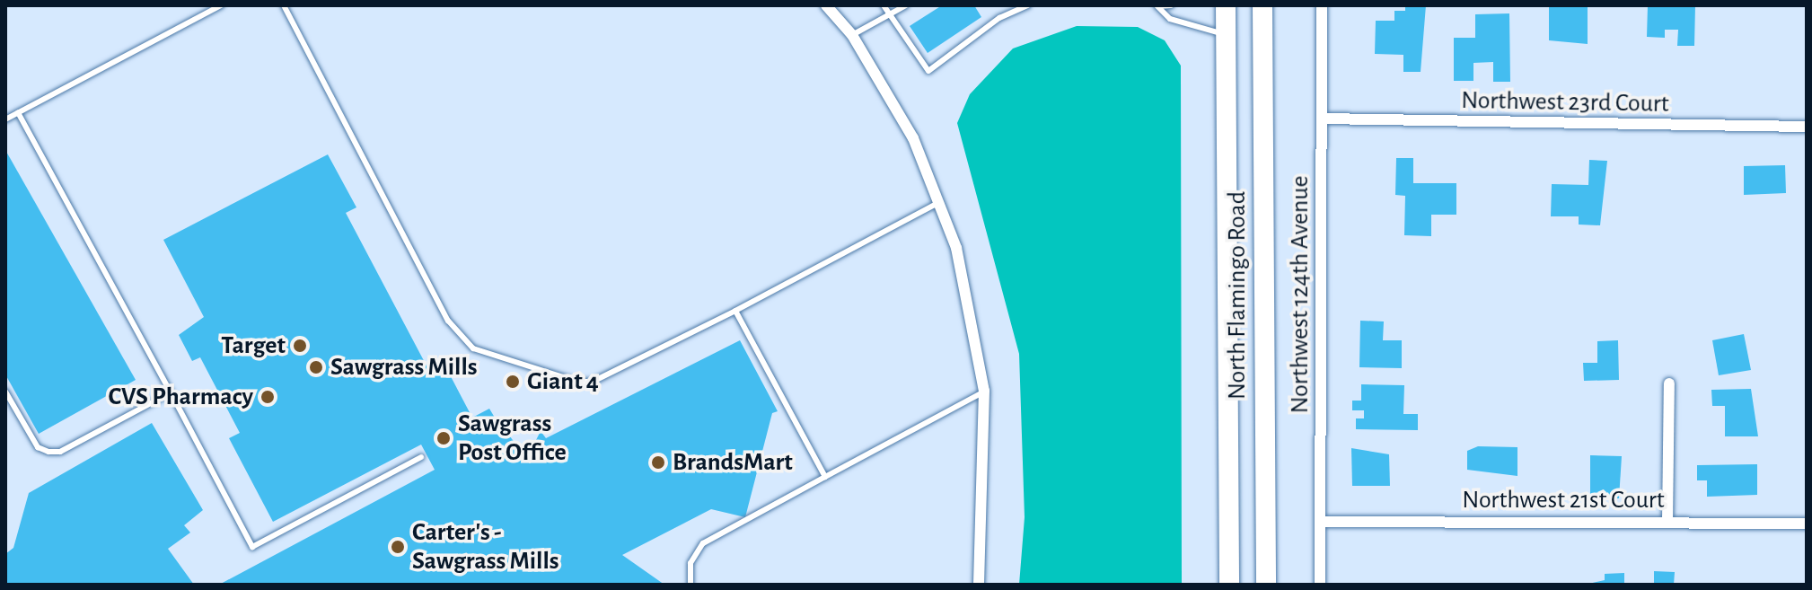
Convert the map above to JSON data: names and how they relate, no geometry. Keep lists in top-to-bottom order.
{
  "streets": {
    "highway": ["North Flamingo Road"],
    "street": ["Northwest 23rd Court", "Northwest 124th Avenue", "Northwest 21st Court"]
  },
  "crossings": [
    ["Northwest 23rd Court", "Northwest 124th Avenue"],
    ["Northwest 124th Avenue", "Northwest 21st Court"]
  ],
  "places": [
    "Target",
    "Sawgrass Mills",
    "Giant 4",
    "CVS Pharmacy",
    "Sawgrass Post Office",
    "BrandsMart",
    "Carter's - Sawgrass Mills"
  ]
}
